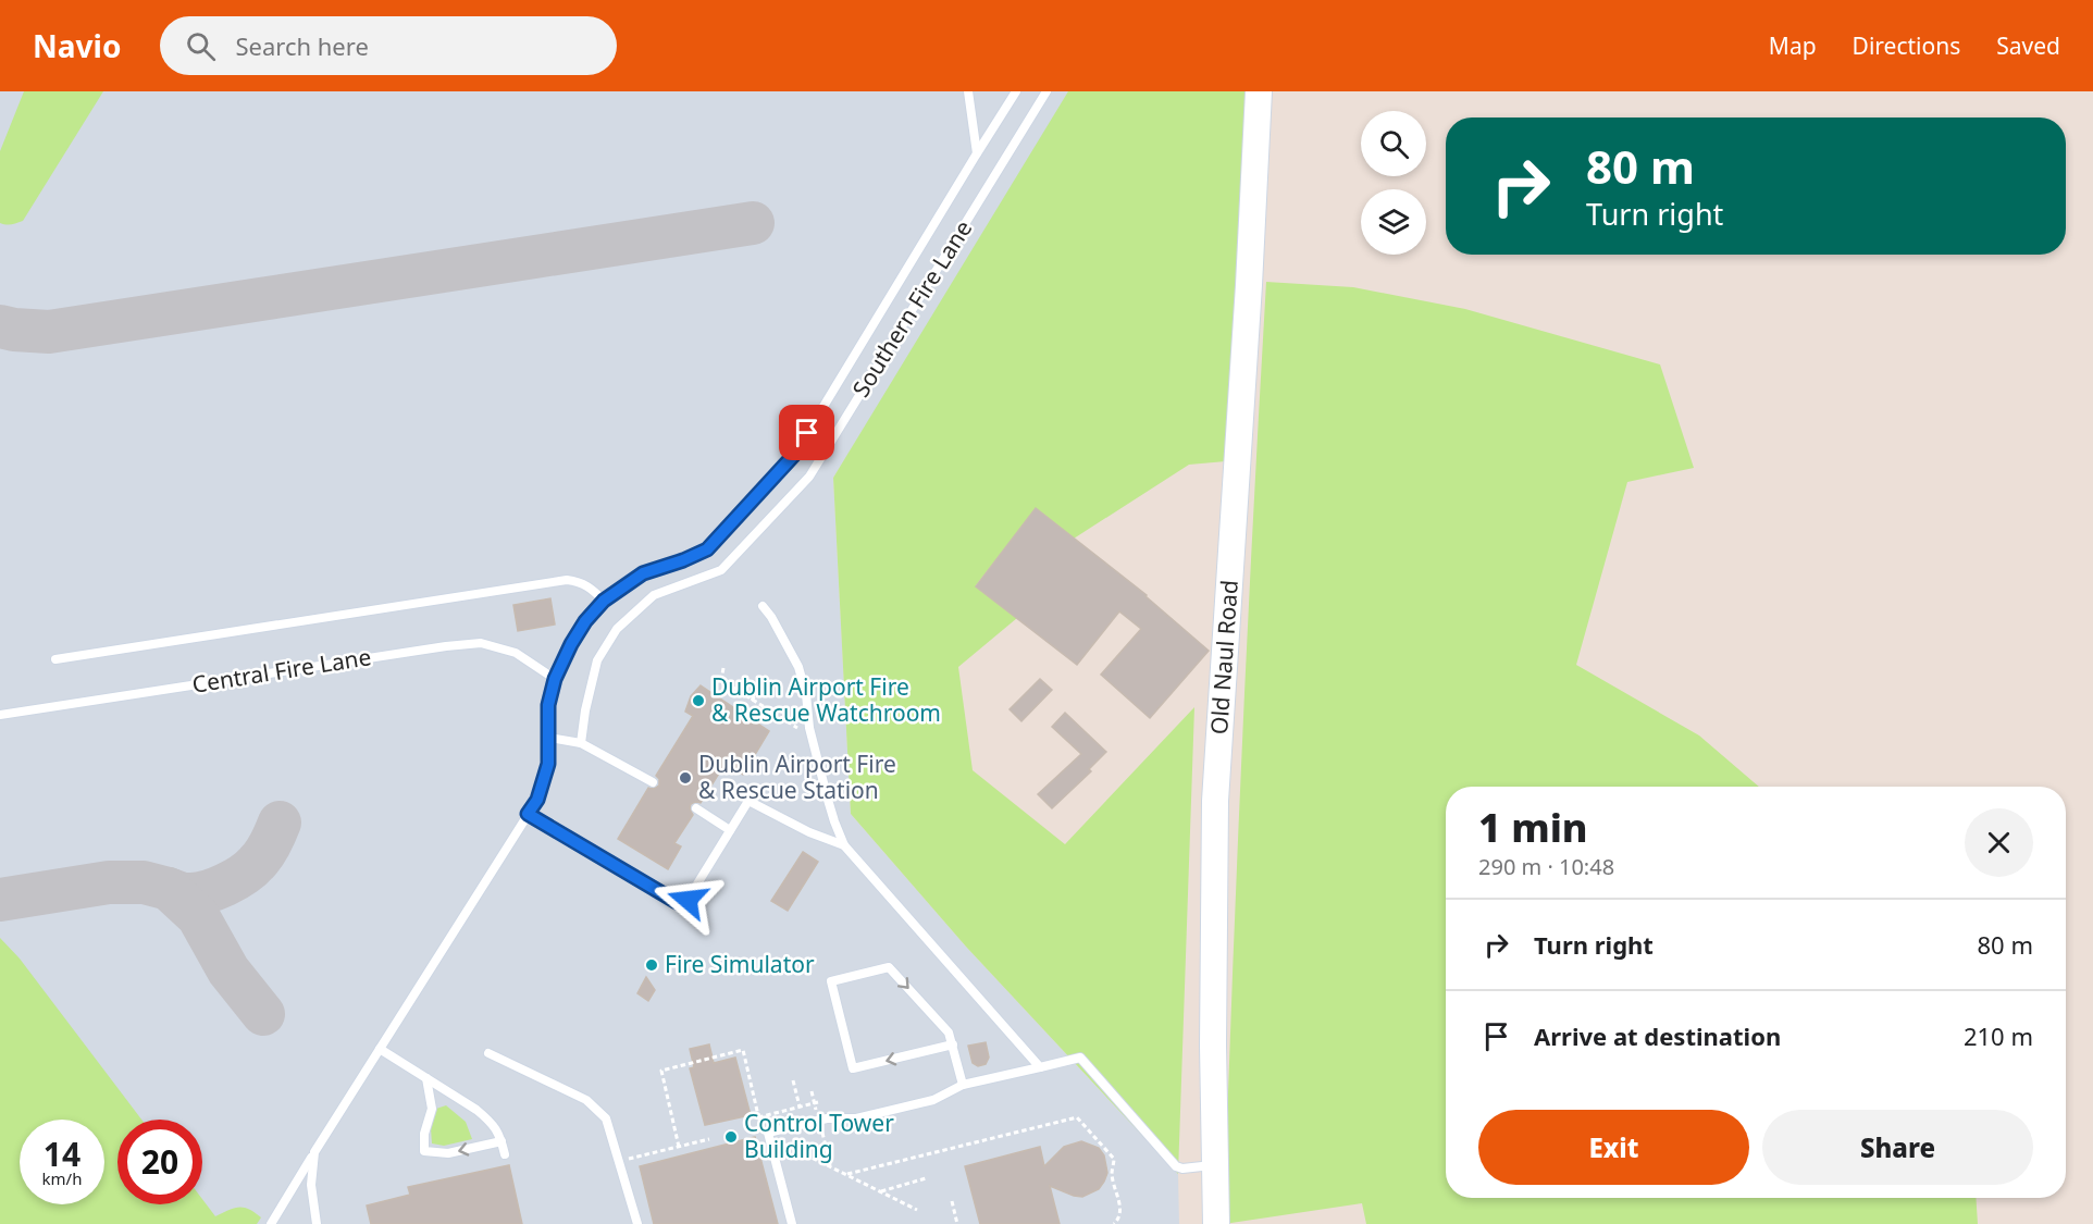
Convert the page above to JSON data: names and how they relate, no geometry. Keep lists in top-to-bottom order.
{
  "streets": {
    "main road": ["Old Naul Road"],
    "lane": ["Southern Fire Lane", "Central Fire Lane"]
  },
  "places": [
    "Dublin Airport Fire & Rescue Watchroom",
    "Dublin Airport Fire & Rescue Station",
    "Fire Simulator",
    "Control Tower Building"
  ],
  "page": {
    "header": "Navio",
    "search": "Search here",
    "nav": ["Map", "Directions", "Saved"],
    "turn": ["80 m", "Turn right"],
    "heading": ["1 min", "290 m · 10:48"],
    "list": [
      {
        "name": "Turn right",
        "value": "80 m"
      },
      {
        "name": "Arrive at destination",
        "value": "210 m"
      }
    ],
    "buttons": ["Exit", "Share"],
    "speed": "14 km/h",
    "limit": "20"
  }
}
